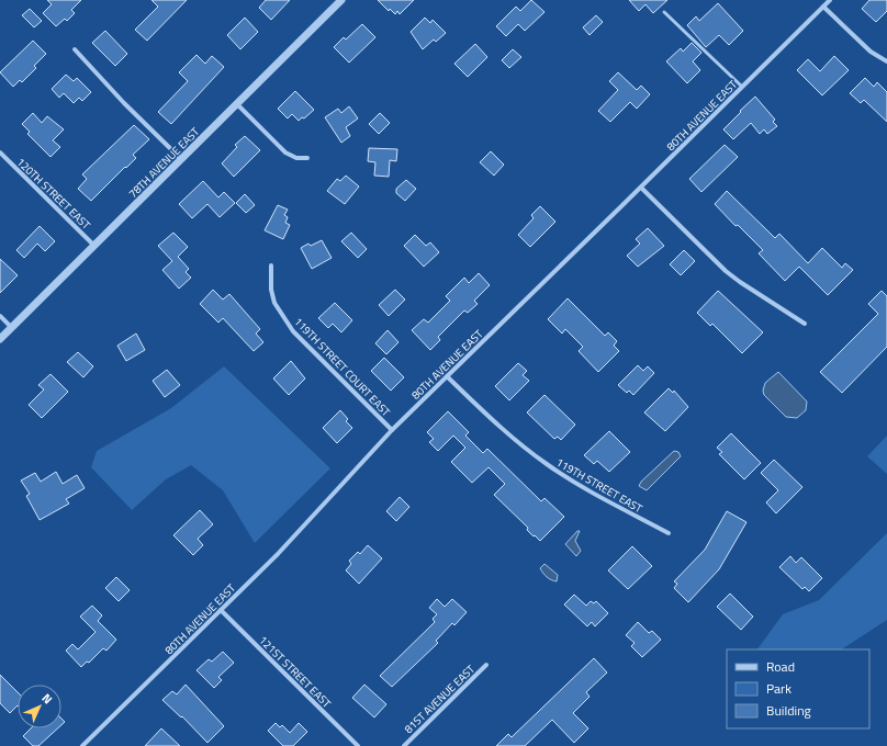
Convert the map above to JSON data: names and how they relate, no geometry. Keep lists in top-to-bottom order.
{
  "streets": {
    "street": [
      "80TH AVENUE EAST",
      "78TH AVENUE EAST",
      "120TH STREET EAST",
      "119TH STREET COURT EAST",
      "119TH STREET EAST",
      "121ST STREET EAST",
      "81ST AVENUE EAST"
    ]
  },
  "crossings": [
    ["80TH AVENUE EAST", "119TH STREET COURT EAST"],
    ["80TH AVENUE EAST", "119TH STREET EAST"],
    ["80TH AVENUE EAST", "121ST STREET EAST"],
    ["78TH AVENUE EAST", "120TH STREET EAST"]
  ],
  "legend": ["Road", "Park", "Building"],
  "north": "top right"
}
